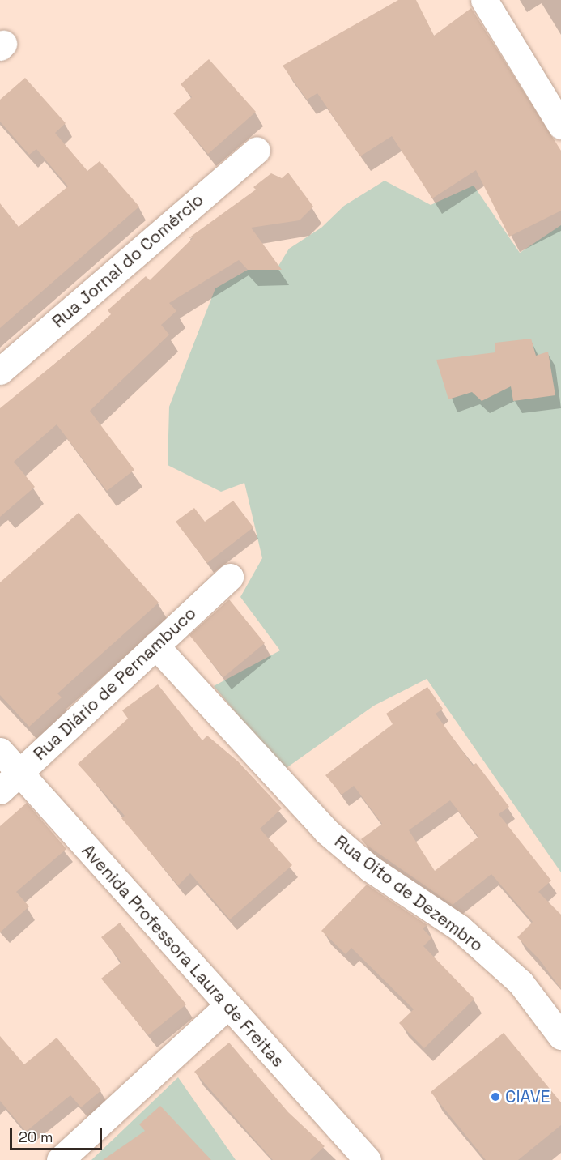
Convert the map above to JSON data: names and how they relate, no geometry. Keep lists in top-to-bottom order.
{
  "streets": {
    "street": [
      "Rua Jornal do Comércio",
      "Rua Diário de Pernambuco",
      "Rua Oito de Dezembro",
      "Avenida Professora Laura de Freitas"
    ]
  },
  "crossings": [
    ["Rua Diário de Pernambuco", "Rua Oito de Dezembro"],
    ["Rua Diário de Pernambuco", "Avenida Professora Laura de Freitas"]
  ],
  "places": ["CIAVE"],
  "scale_bar": "20 m"
}
